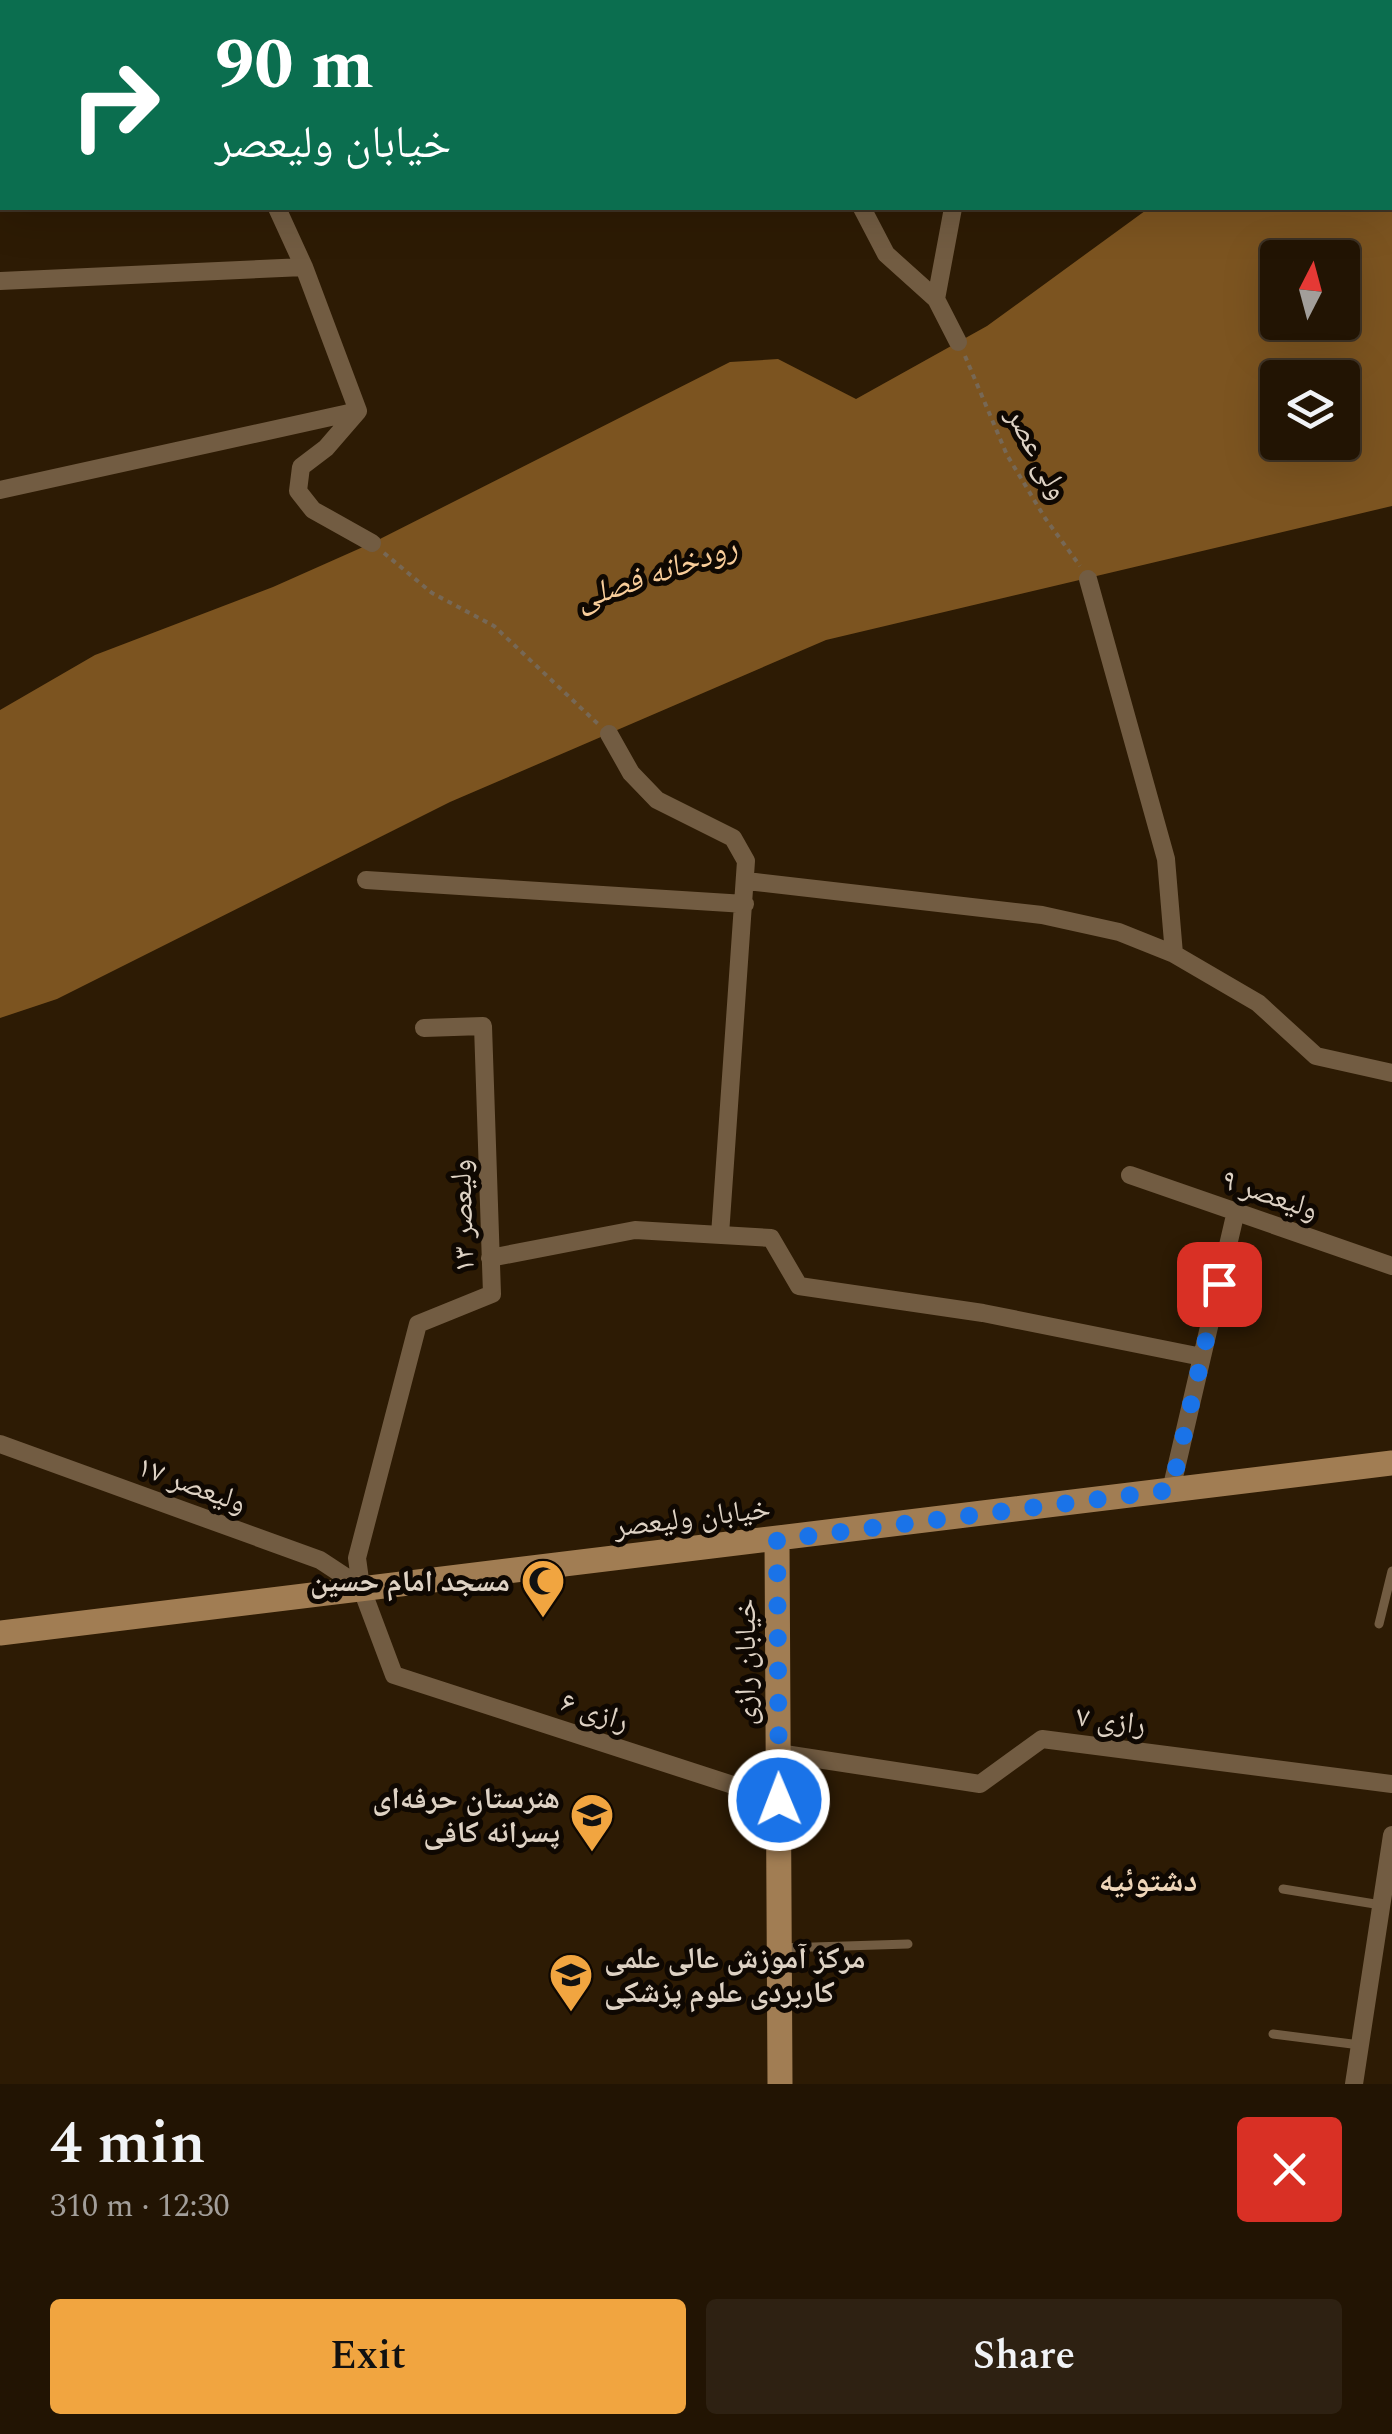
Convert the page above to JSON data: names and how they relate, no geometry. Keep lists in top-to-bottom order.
{
  "streets": {
    "main road": ["خیابان ولیعصر", "خیابان رازی"],
    "street": [
      "ولیعصر ۹",
      "ولیعصر ۱۳",
      "ولیعصر ۱۷",
      "رازی ۶",
      "رازی ۷"
    ],
    "path": ["ولی عصر"]
  },
  "crossings": [
    ["ولیعصر ۱۳", "ولیعصر ۱۷"],
    ["ولیعصر ۱۳", "خیابان ولیعصر"],
    ["ولیعصر ۱۳", "رازی ۶"],
    ["ولیعصر ۱۷", "خیابان ولیعصر"],
    ["ولیعصر ۱۷", "رازی ۶"],
    ["خیابان ولیعصر", "خیابان رازی"],
    ["خیابان ولیعصر", "رازی ۶"],
    ["خیابان رازی", "رازی ۶"],
    ["خیابان رازی", "رازی ۷"]
  ],
  "districts": ["دشتوئیه"],
  "water": ["رودخانه فصلی"],
  "places": {
    "mosque": ["مسجد امام حسین"],
    "school or university": ["هنرستان حرفه‌ای پسرانه کافی", "مرکز آموزش عالی علمی کاربردی علوم پزشکی"]
  },
  "north": "top",
  "page": {
    "turn": ["90 m", "خیابان ولیعصر"],
    "heading": ["4 min", "310 m · 12:30"],
    "buttons": ["Exit", "Share"]
  }
}
